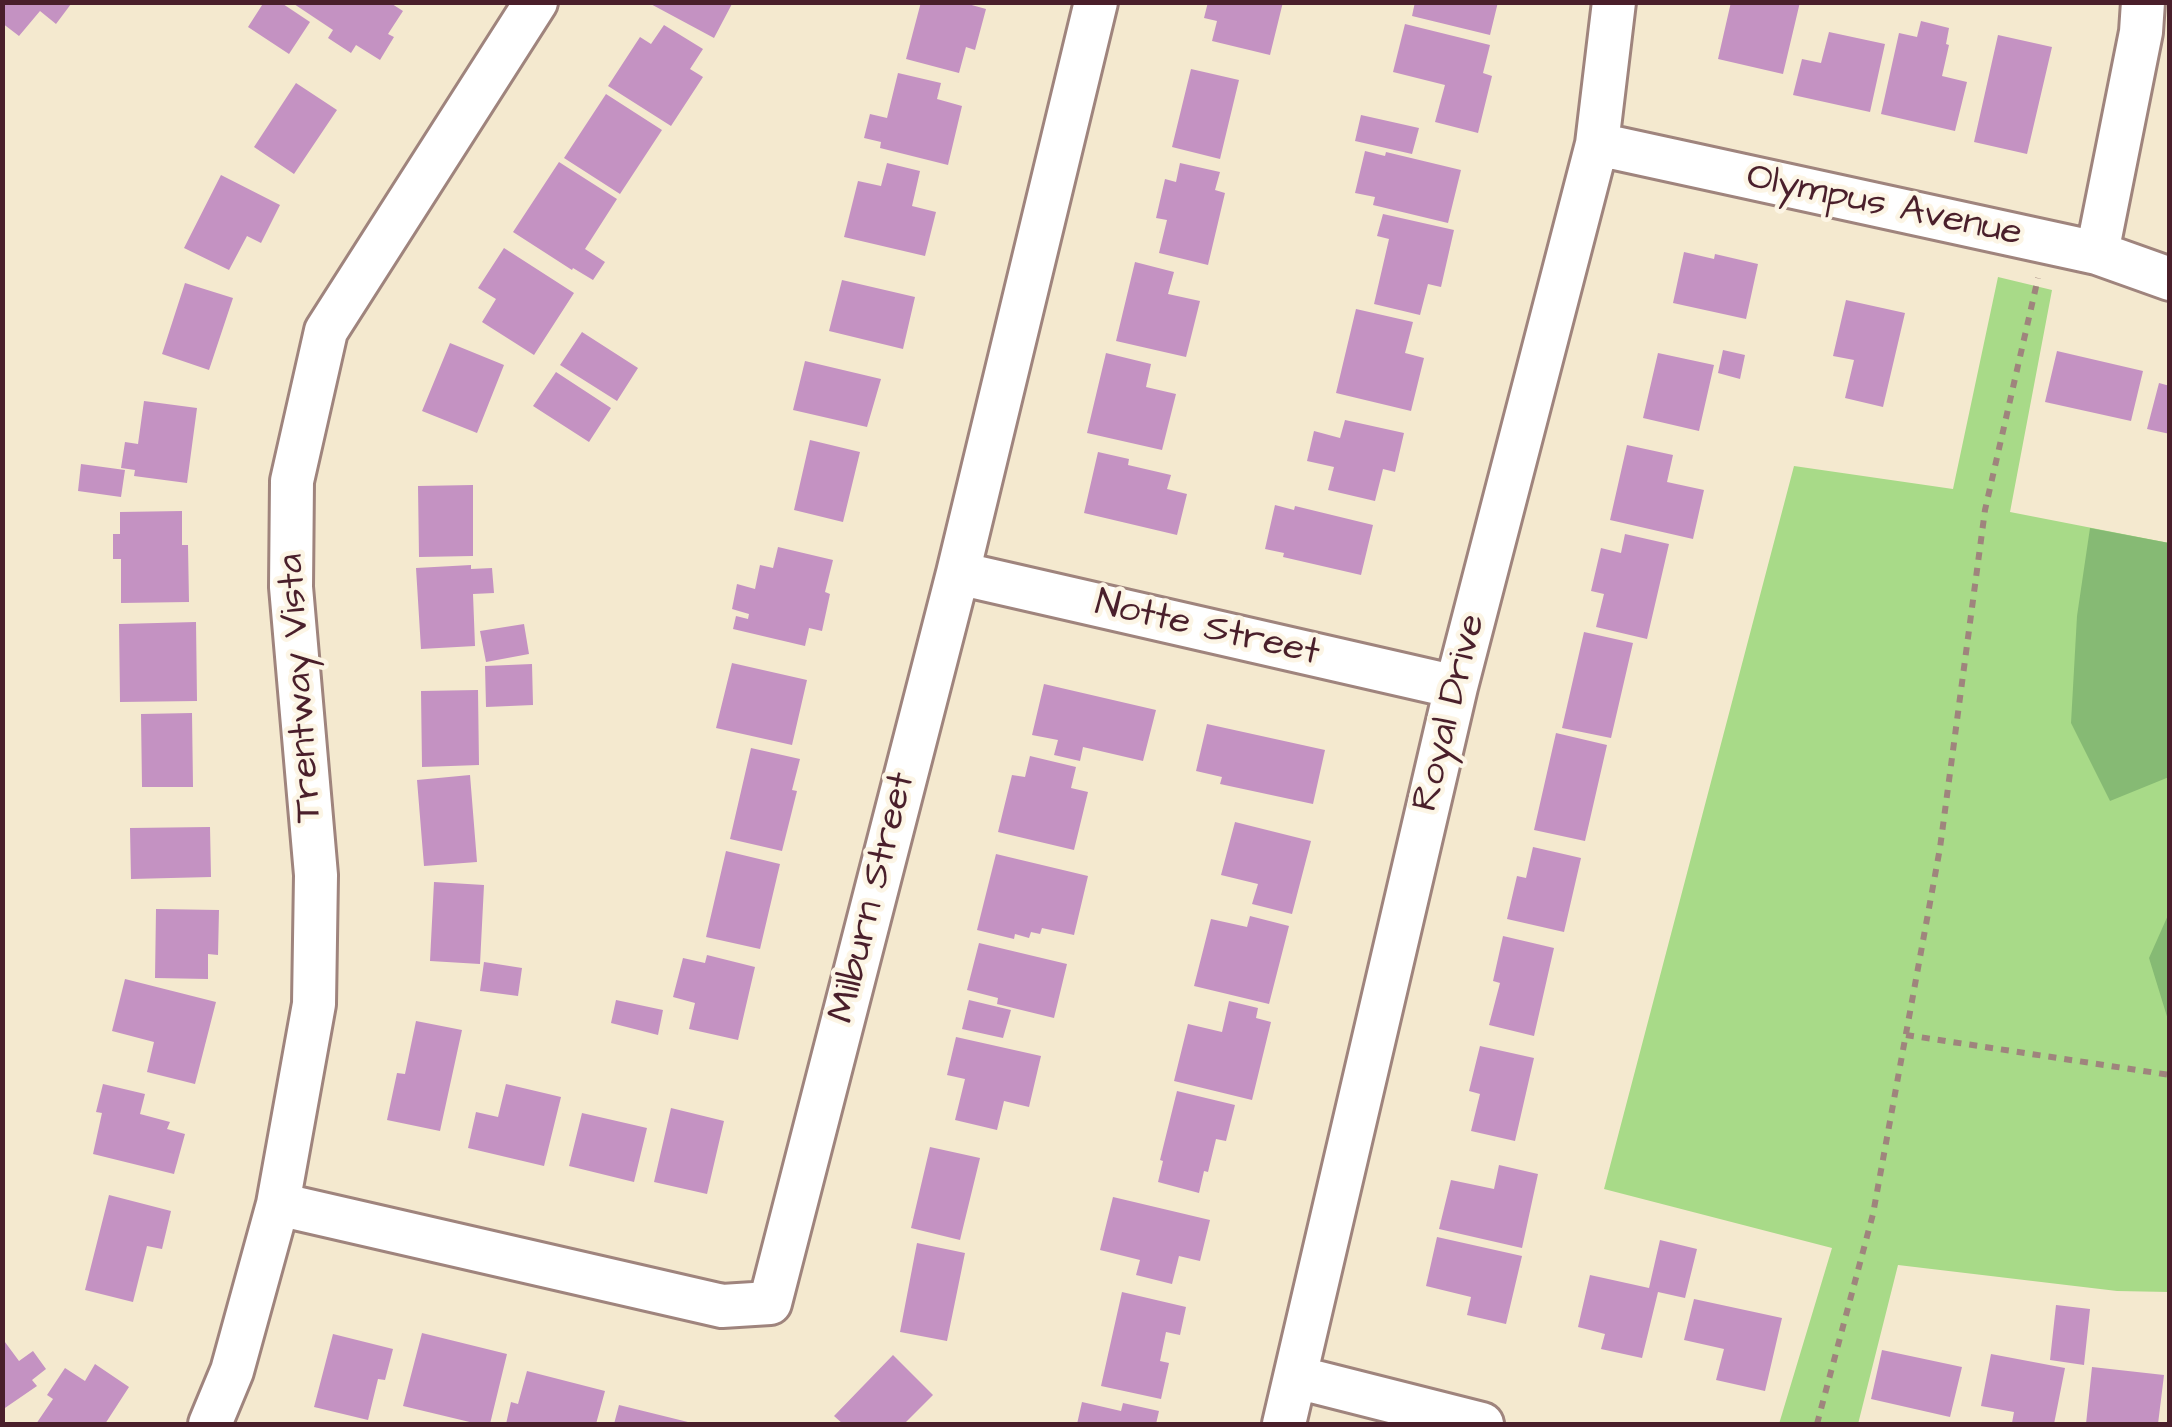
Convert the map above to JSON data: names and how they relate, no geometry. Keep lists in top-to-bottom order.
{
  "streets": {
    "street": [
      "Olympus Avenue",
      "Notte Street",
      "Trentway Vista",
      "Royal Drive",
      "Milburn Street"
    ]
  },
  "crossings": [
    ["Olympus Avenue", "Royal Drive"],
    ["Notte Street", "Royal Drive"],
    ["Notte Street", "Milburn Street"],
    ["Trentway Vista", "Milburn Street"]
  ]
}
